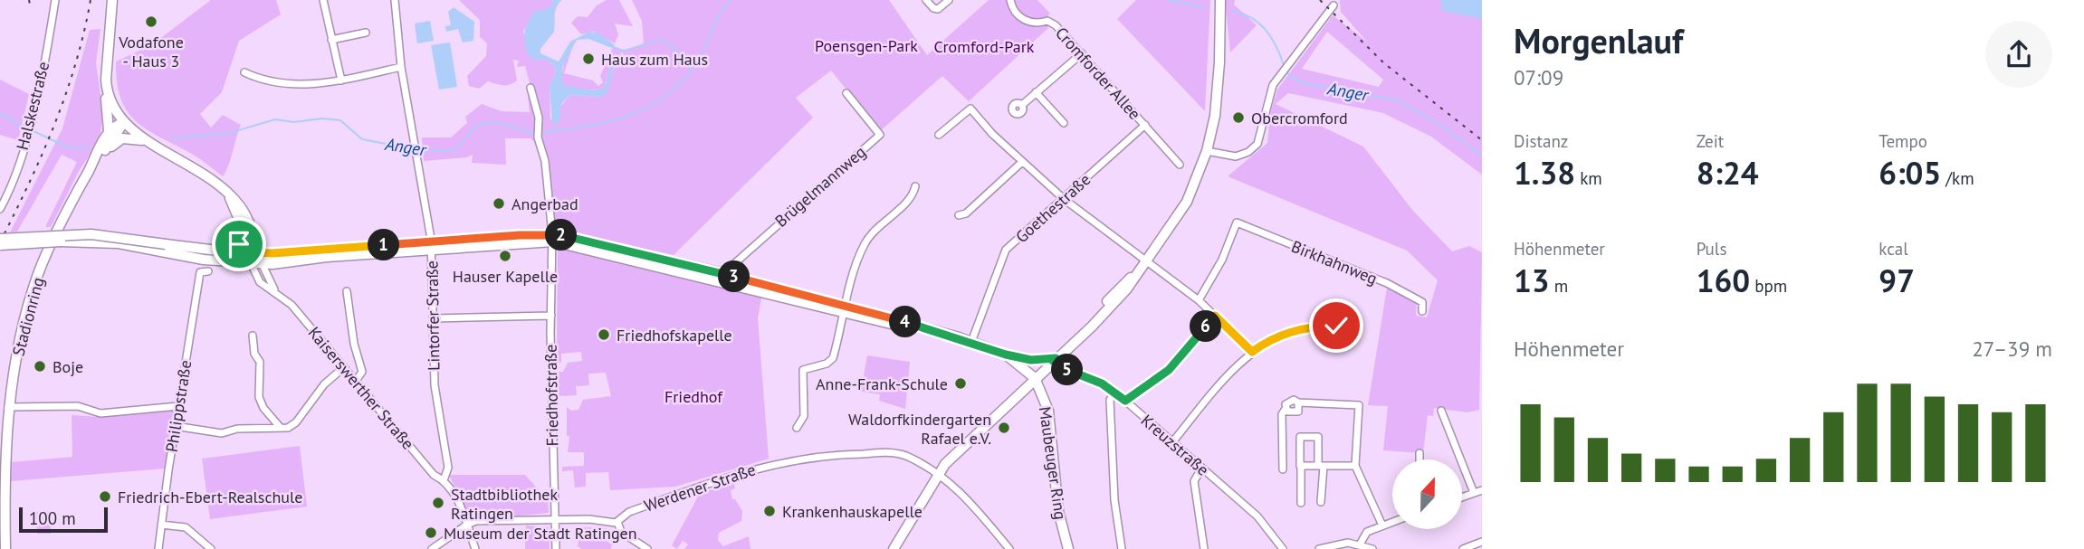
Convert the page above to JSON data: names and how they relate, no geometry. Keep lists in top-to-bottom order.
{
  "streets": {
    "main road": ["Stadionring", "Maubeuger Ring"],
    "street": [
      "Cromforder Allee",
      "Halskestraße",
      "Brügelmannweg",
      "Goethestraße",
      "Birkhahnweg",
      "Lintorfer Straße",
      "Kaiserswerther Straße",
      "Friedhofstraße",
      "Philippstraße",
      "Kreuzstraße",
      "Werdener Straße"
    ]
  },
  "crossings": [
    ["Cromforder Allee", "Goethestraße"],
    ["Lintorfer Straße", "Kaiserswerther Straße"]
  ],
  "water": ["Anger"],
  "parks": ["Poensgen-Park", "Cromford-Park", "Friedhof"],
  "places": [
    "Vodafone - Haus 3",
    "Haus zum Haus",
    "Obercromford",
    "Angerbad",
    "Hauser Kapelle",
    "Friedhofskapelle",
    "Boje",
    "Anne-Frank-Schule",
    "Waldorfkindergarten Rafael e.V.",
    "Friedrich-Ebert-Realschule",
    "Stadtbibliothek Ratingen",
    "Krankenhauskapelle",
    "Museum der Stadt Ratingen"
  ],
  "scale_bar": "100 m",
  "north": "top",
  "page": {
    "heading": ["Morgenlauf", "07:09"],
    "stats": [
      ["Distanz", "1.38 km"],
      ["Zeit", "8:24"],
      ["Tempo", "6:05 /km"],
      ["Höhenmeter", "13 m"],
      ["Puls", "160 bpm"],
      ["kcal", "97"]
    ],
    "pins": [
      "2",
      "1",
      "3",
      "4",
      "6",
      "5"
    ],
    "chart": ["Höhenmeter", "27–39 m"],
    "scale": "100 m"
  }
}
